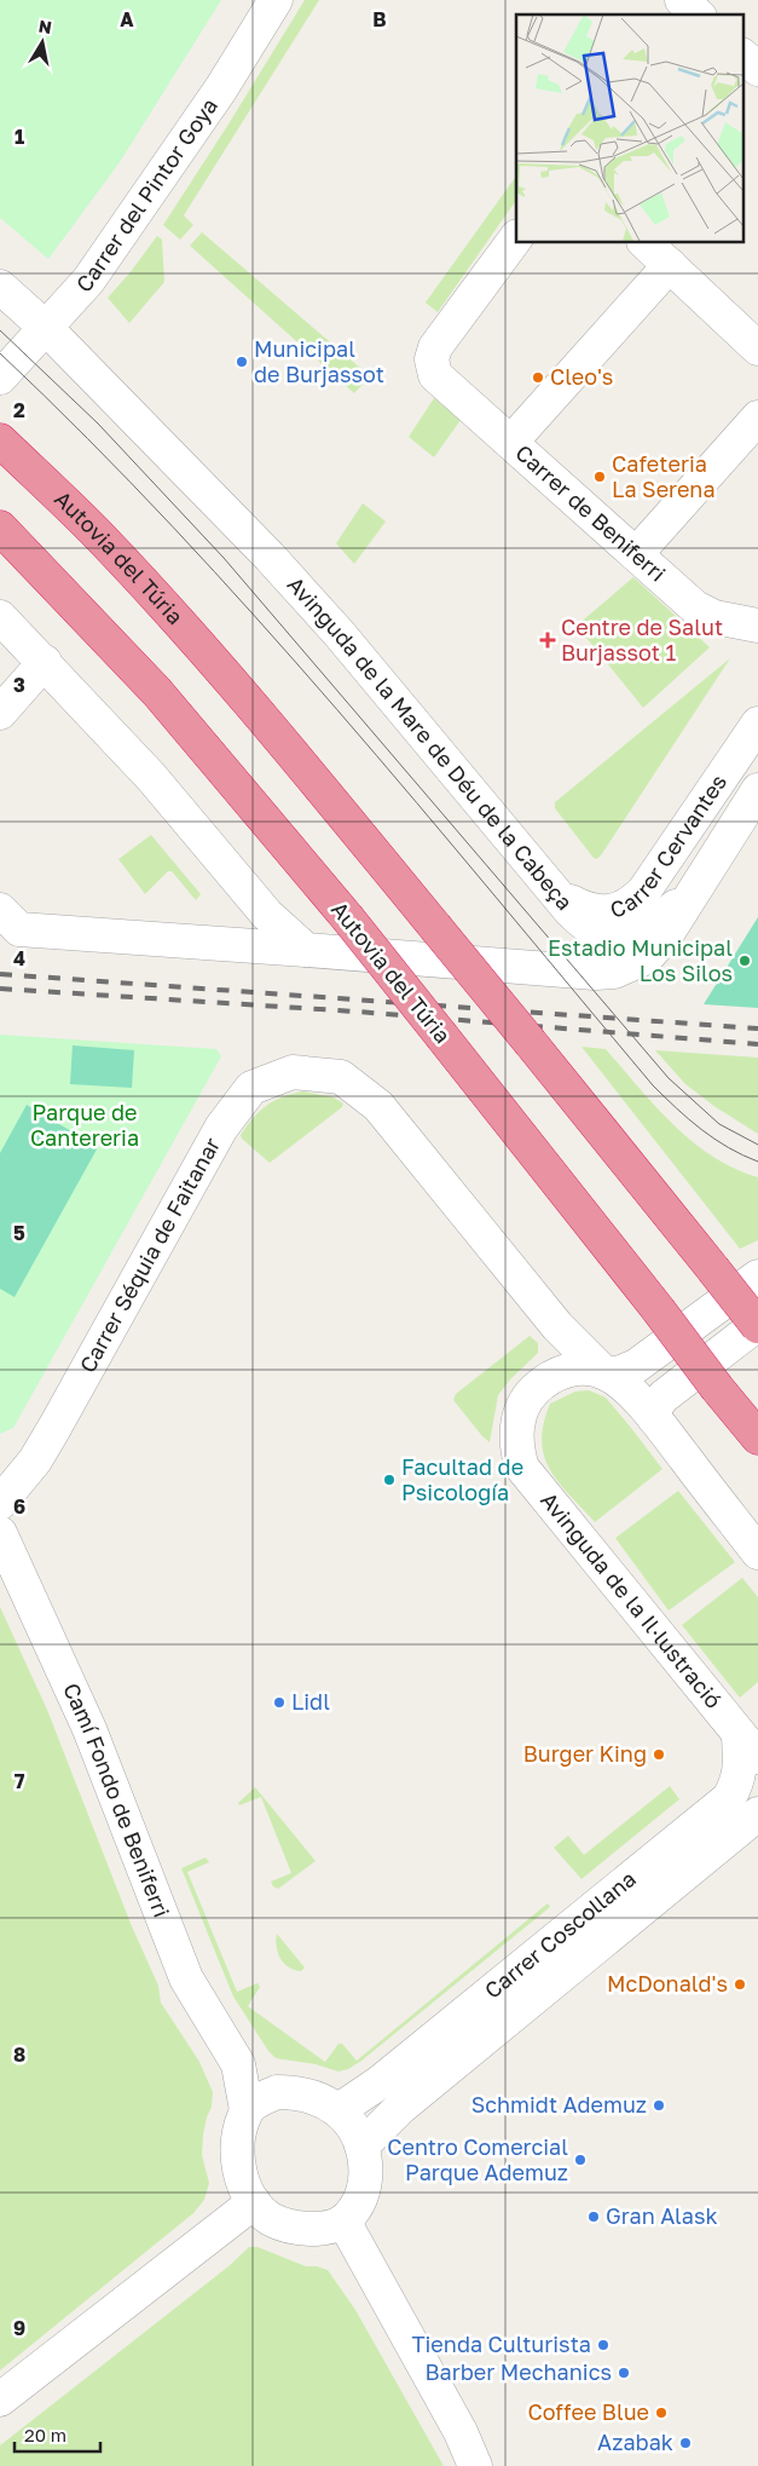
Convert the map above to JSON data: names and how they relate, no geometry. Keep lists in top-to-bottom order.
{
  "streets": {
    "highway": ["Autovia del Túria"],
    "street": [
      "Carrer del Pintor Goya",
      "Carrer de Beniferri",
      "Avinguda de la Mare de Déu de la Cabeça",
      "Carrer Cervantes",
      "Carrer Séquia de Faitanar",
      "Avinguda de la Il·lustració",
      "Camí Fondo de Beniferri",
      "Carrer Coscollana"
    ]
  },
  "crossings": [
    ["Carrer del Pintor Goya", "Avinguda de la Mare de Déu de la Cabeça"],
    ["Avinguda de la Mare de Déu de la Cabeça", "Carrer Cervantes"],
    ["Avinguda de la Il·lustració", "Carrer Coscollana"],
    ["Camí Fondo de Beniferri", "Carrer Coscollana"]
  ],
  "parks": ["Parque de Cantereria"],
  "places": {
    "other": [
      "Municipal de Burjassot",
      "Cleo's",
      "Cafeteria La Serena",
      "Estadio Municipal Los Silos",
      "Facultad de Psicología",
      "Lidl",
      "Burger King",
      "McDonald's",
      "Schmidt Ademuz",
      "Centro Comercial Parque Ademuz",
      "Gran Alask",
      "Tienda Culturista",
      "Barber Mechanics",
      "Coffee Blue",
      "Azabak"
    ],
    "health": ["Centre de Salut Burjassot 1"]
  },
  "scale_bar": "20 m",
  "north": "top",
  "grid": {
    "columns": ["A", "B"],
    "rows": [
      "1",
      "2",
      "3",
      "4",
      "5",
      "6",
      "7",
      "8",
      "9"
    ]
  }
}
